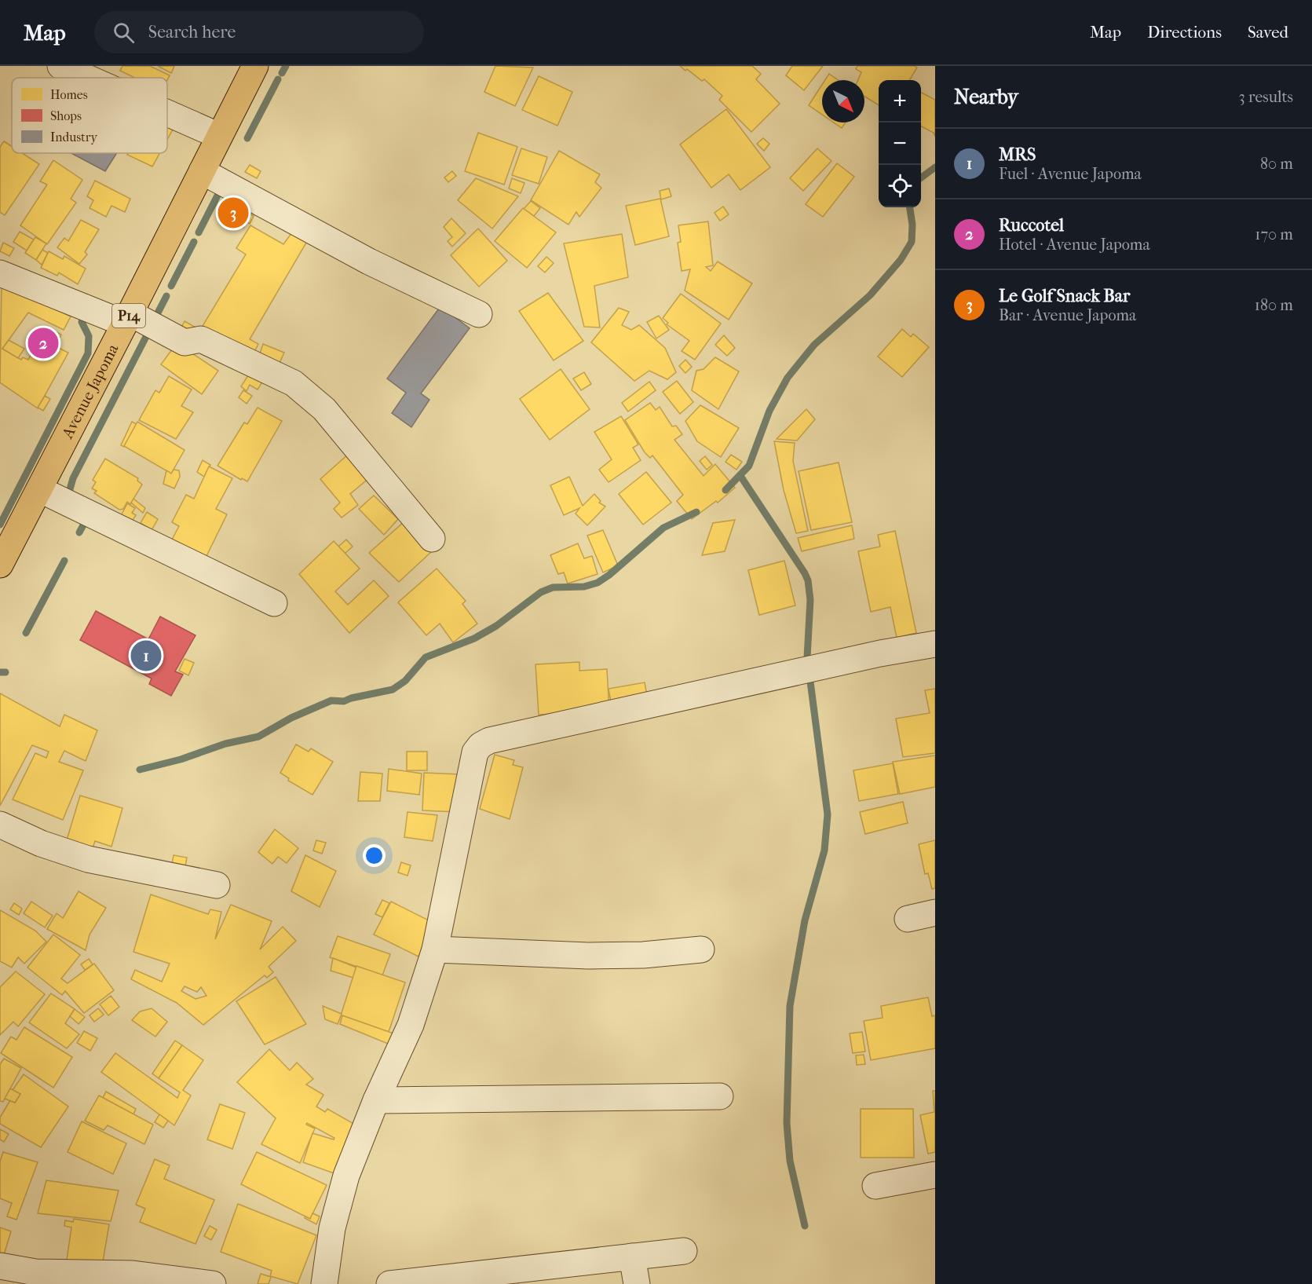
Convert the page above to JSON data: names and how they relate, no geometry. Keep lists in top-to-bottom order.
{
  "streets": {
    "main road": ["P14", "Avenue Japoma"]
  },
  "legend": ["Homes", "Shops", "Industry"],
  "north": "bottom right",
  "page": {
    "header": "Map",
    "search": "Search here",
    "nav": ["Map", "Directions", "Saved"],
    "heading": ["Nearby", "3 results"],
    "map_buttons": ["+", "−"],
    "list": [
      {
        "mark": "1",
        "name": "MRS",
        "note": "Fuel · Avenue Japoma",
        "value": "80 m"
      },
      {
        "mark": "2",
        "name": "Ruccotel",
        "note": "Hotel · Avenue Japoma",
        "value": "170 m"
      },
      {
        "mark": "3",
        "name": "Le Golf Snack Bar",
        "note": "Bar · Avenue Japoma",
        "value": "180 m"
      }
    ],
    "pins": ["3", "2", "1"]
  }
}
